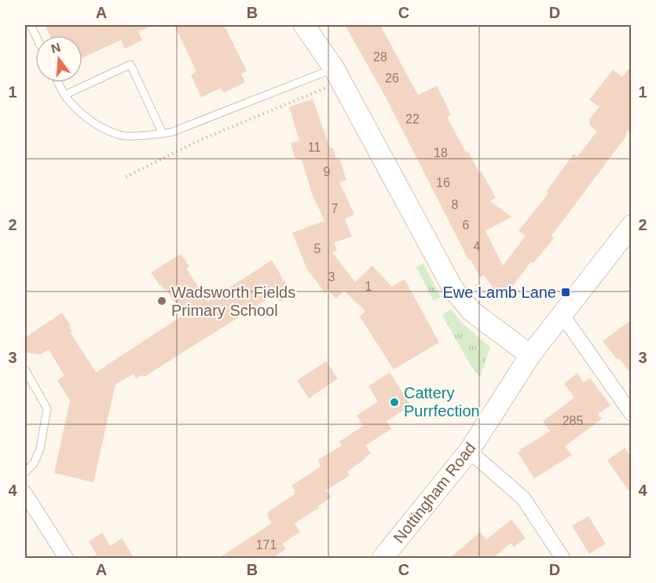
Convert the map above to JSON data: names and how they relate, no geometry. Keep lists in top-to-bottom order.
{
  "streets": {
    "main road": ["Nottingham Road"]
  },
  "places": {
    "transit": ["Ewe Lamb Lane"],
    "other": ["Wadsworth Fields Primary School", "Cattery Purrfection"]
  },
  "house_numbers": [
    "28",
    "26",
    "22",
    "11",
    "18",
    "9",
    "16",
    "8",
    "7",
    "6",
    "4",
    "5",
    "3",
    "1",
    "285",
    "171"
  ],
  "north": "top",
  "grid": {
    "columns": [
      "A",
      "B",
      "C",
      "D"
    ],
    "rows": [
      "1",
      "2",
      "3",
      "4"
    ]
  }
}
